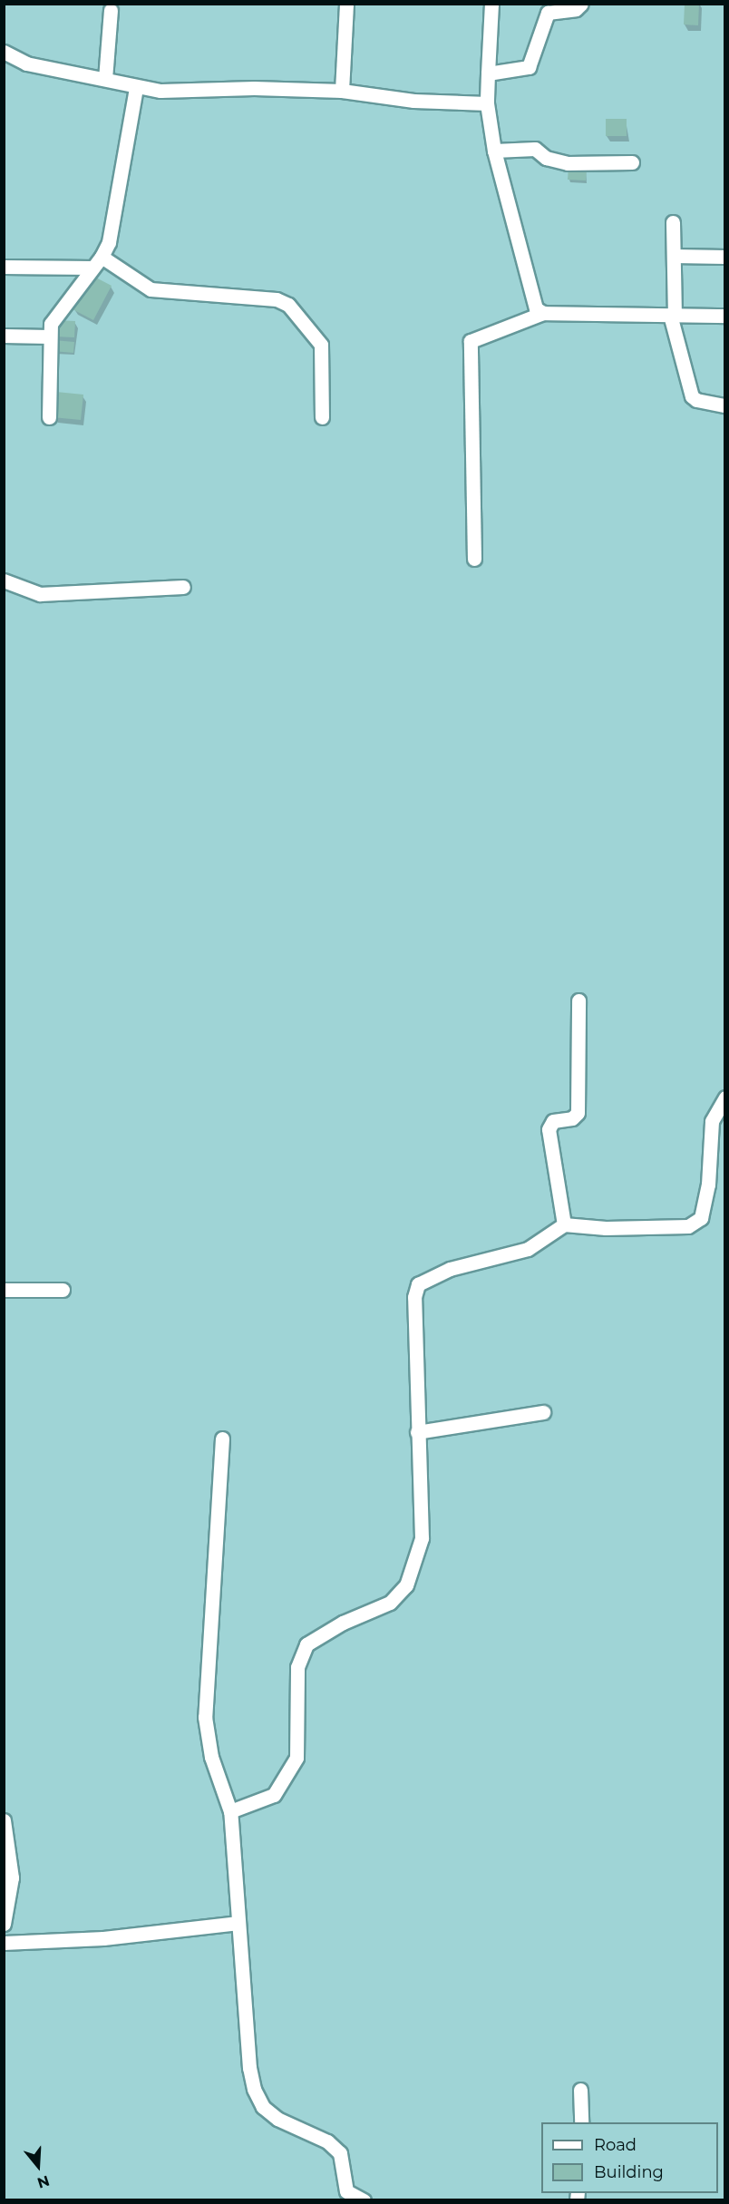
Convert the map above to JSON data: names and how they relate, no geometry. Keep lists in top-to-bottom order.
{
  "legend": ["Road", "Building"],
  "north": "bottom"
}
